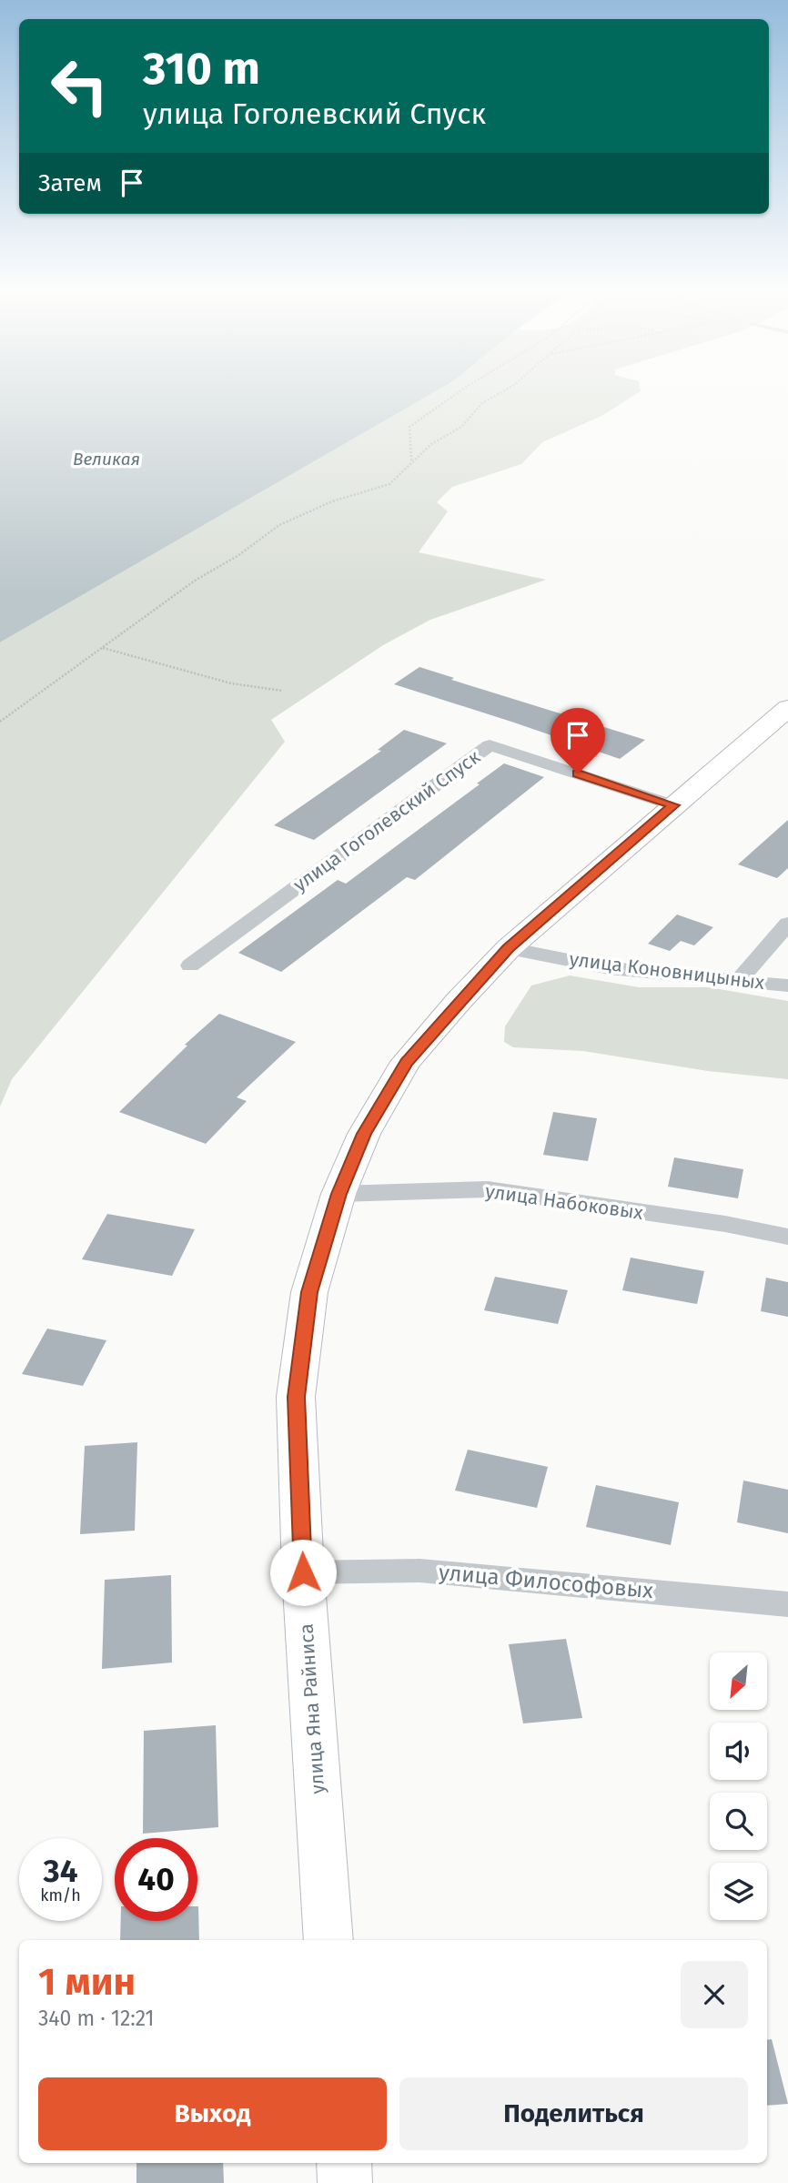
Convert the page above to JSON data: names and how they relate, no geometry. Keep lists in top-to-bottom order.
{
  "streets": {
    "street": [
      "улица Гоголевский Спуск",
      "улица Коновницыных",
      "улица Набоковых",
      "улица Философовых",
      "улица Яна Райниса"
    ]
  },
  "crossings": [
    ["улица Гоголевский Спуск", "улица Яна Райниса"],
    ["улица Коновницыных", "улица Яна Райниса"],
    ["улица Набоковых", "улица Яна Райниса"],
    ["улица Философовых", "улица Яна Райниса"]
  ],
  "water": ["Великая"],
  "north": "bottom left",
  "page": {
    "turn": ["310 m", "улица Гоголевский Спуск"],
    "then": "Затем",
    "speed": "34 km/h",
    "limit": "40",
    "heading": ["1 мин", "340 m · 12:21"],
    "buttons": ["Выход", "Поделиться"]
  }
}
